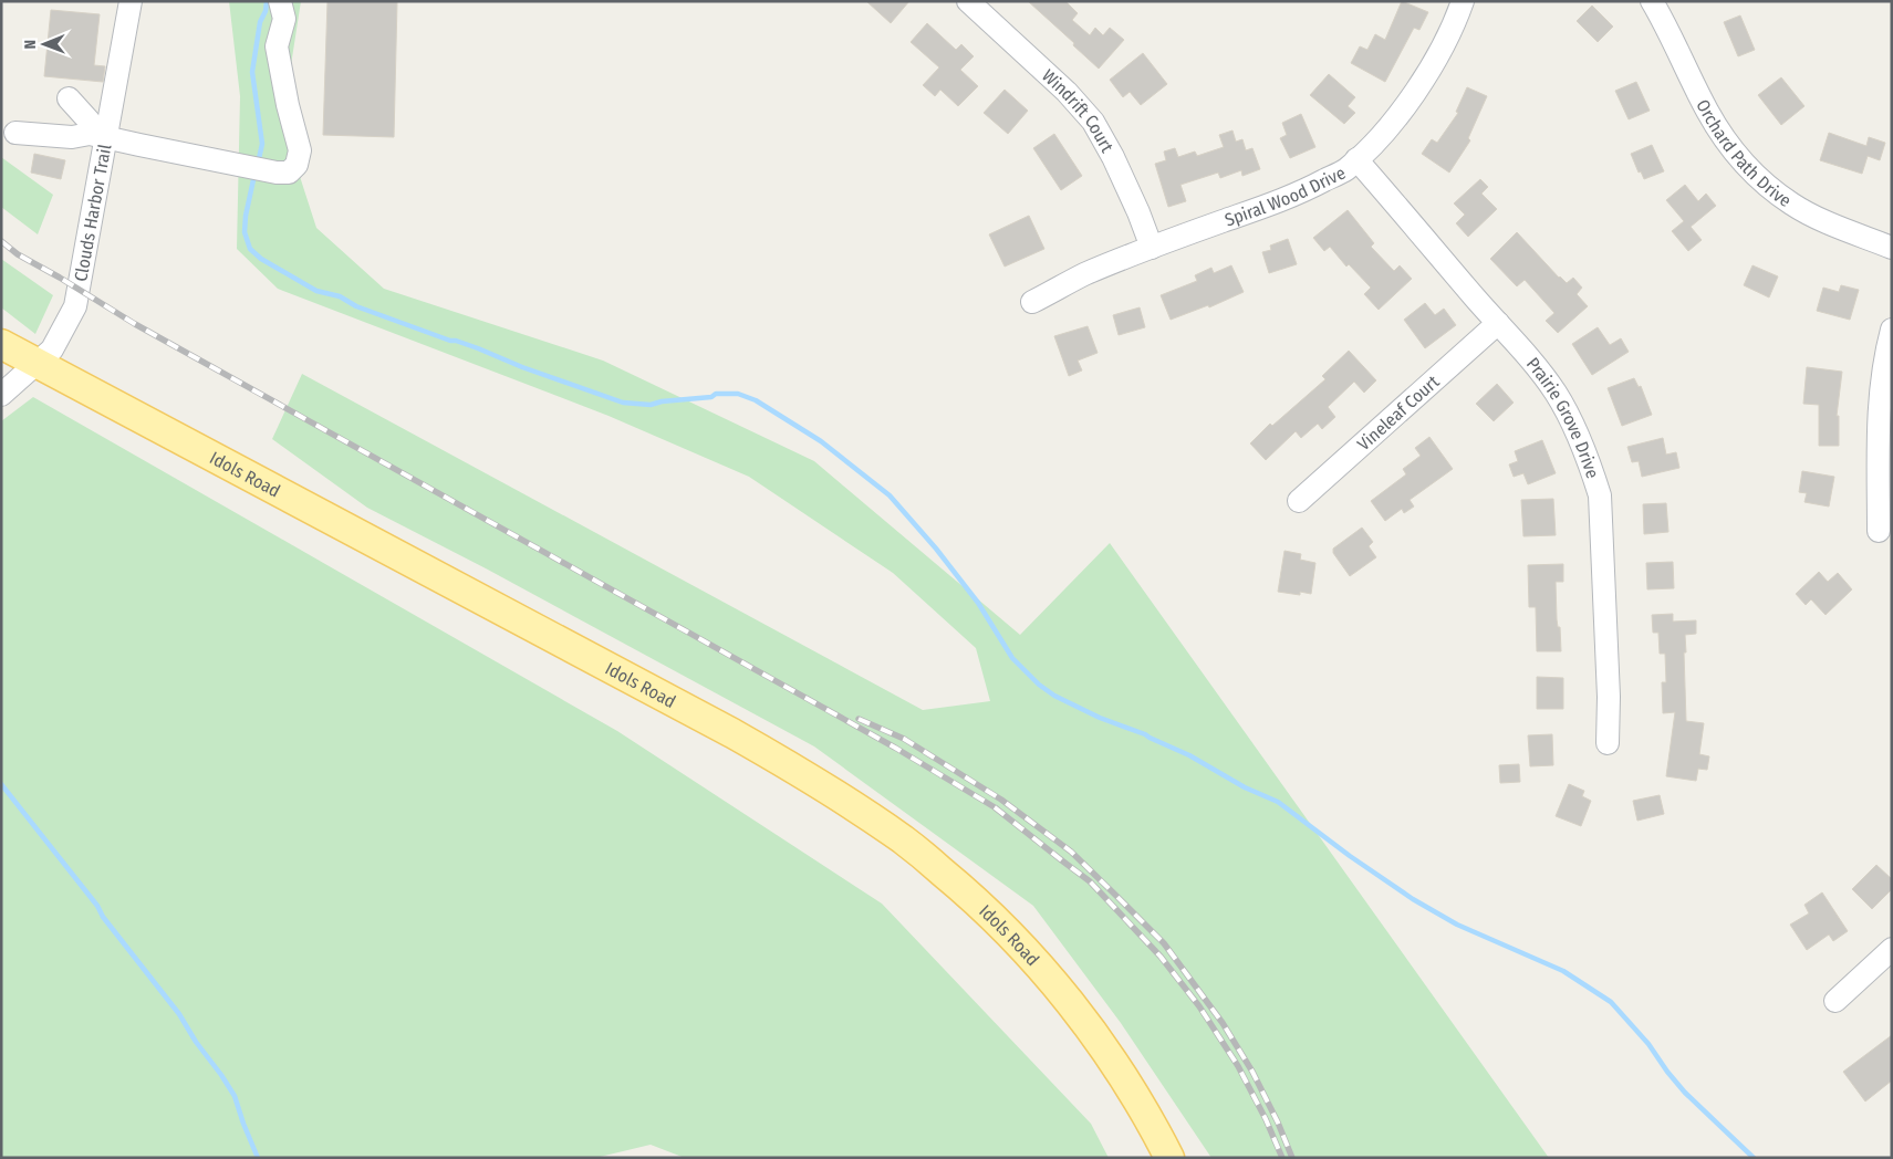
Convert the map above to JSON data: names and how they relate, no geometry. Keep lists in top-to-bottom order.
{
  "streets": {
    "main road": ["Idols Road"],
    "street": [
      "Windrift Court",
      "Orchard Path Drive",
      "Spiral Wood Drive",
      "Clouds Harbor Trail",
      "Vineleaf Court",
      "Prairie Grove Drive"
    ]
  },
  "crossings": [
    ["Windrift Court", "Spiral Wood Drive"],
    ["Spiral Wood Drive", "Prairie Grove Drive"],
    ["Clouds Harbor Trail", "Idols Road"],
    ["Vineleaf Court", "Prairie Grove Drive"]
  ],
  "north": "left"
}
